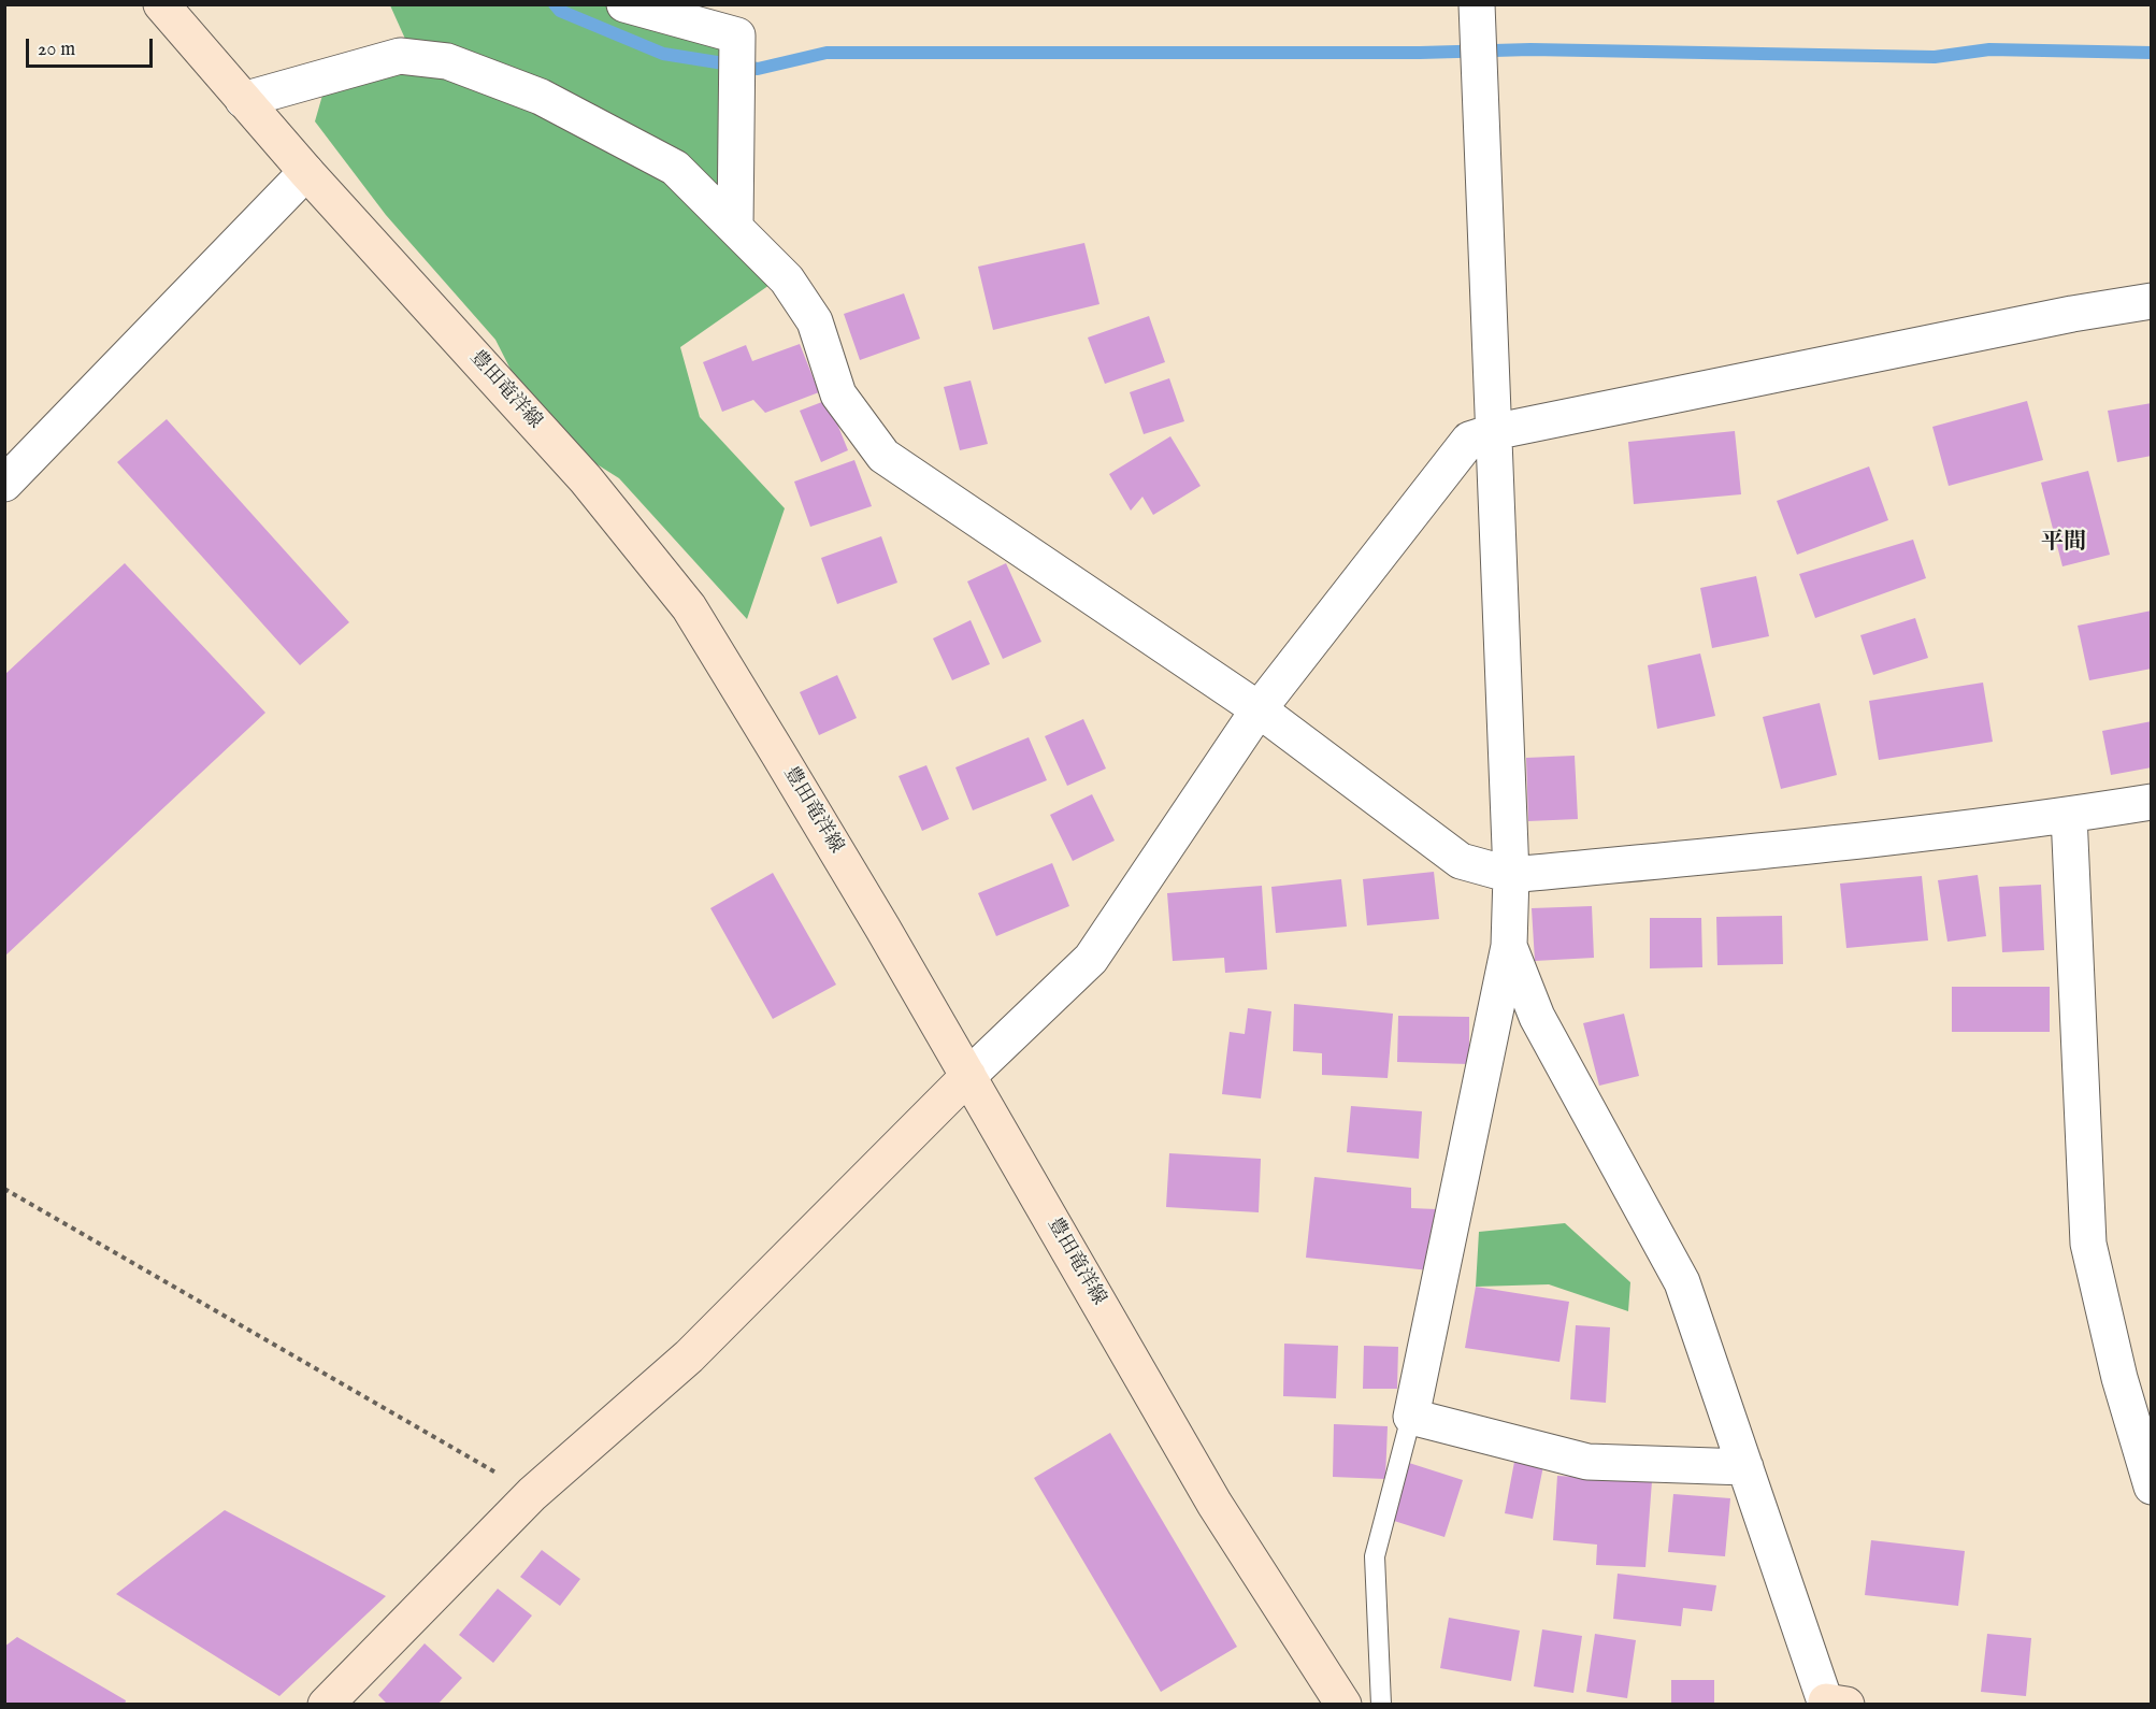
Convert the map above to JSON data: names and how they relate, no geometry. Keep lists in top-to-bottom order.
{
  "streets": {
    "main road": ["豊田竜洋線"]
  },
  "districts": ["平間"],
  "scale_bar": "20 m"
}
